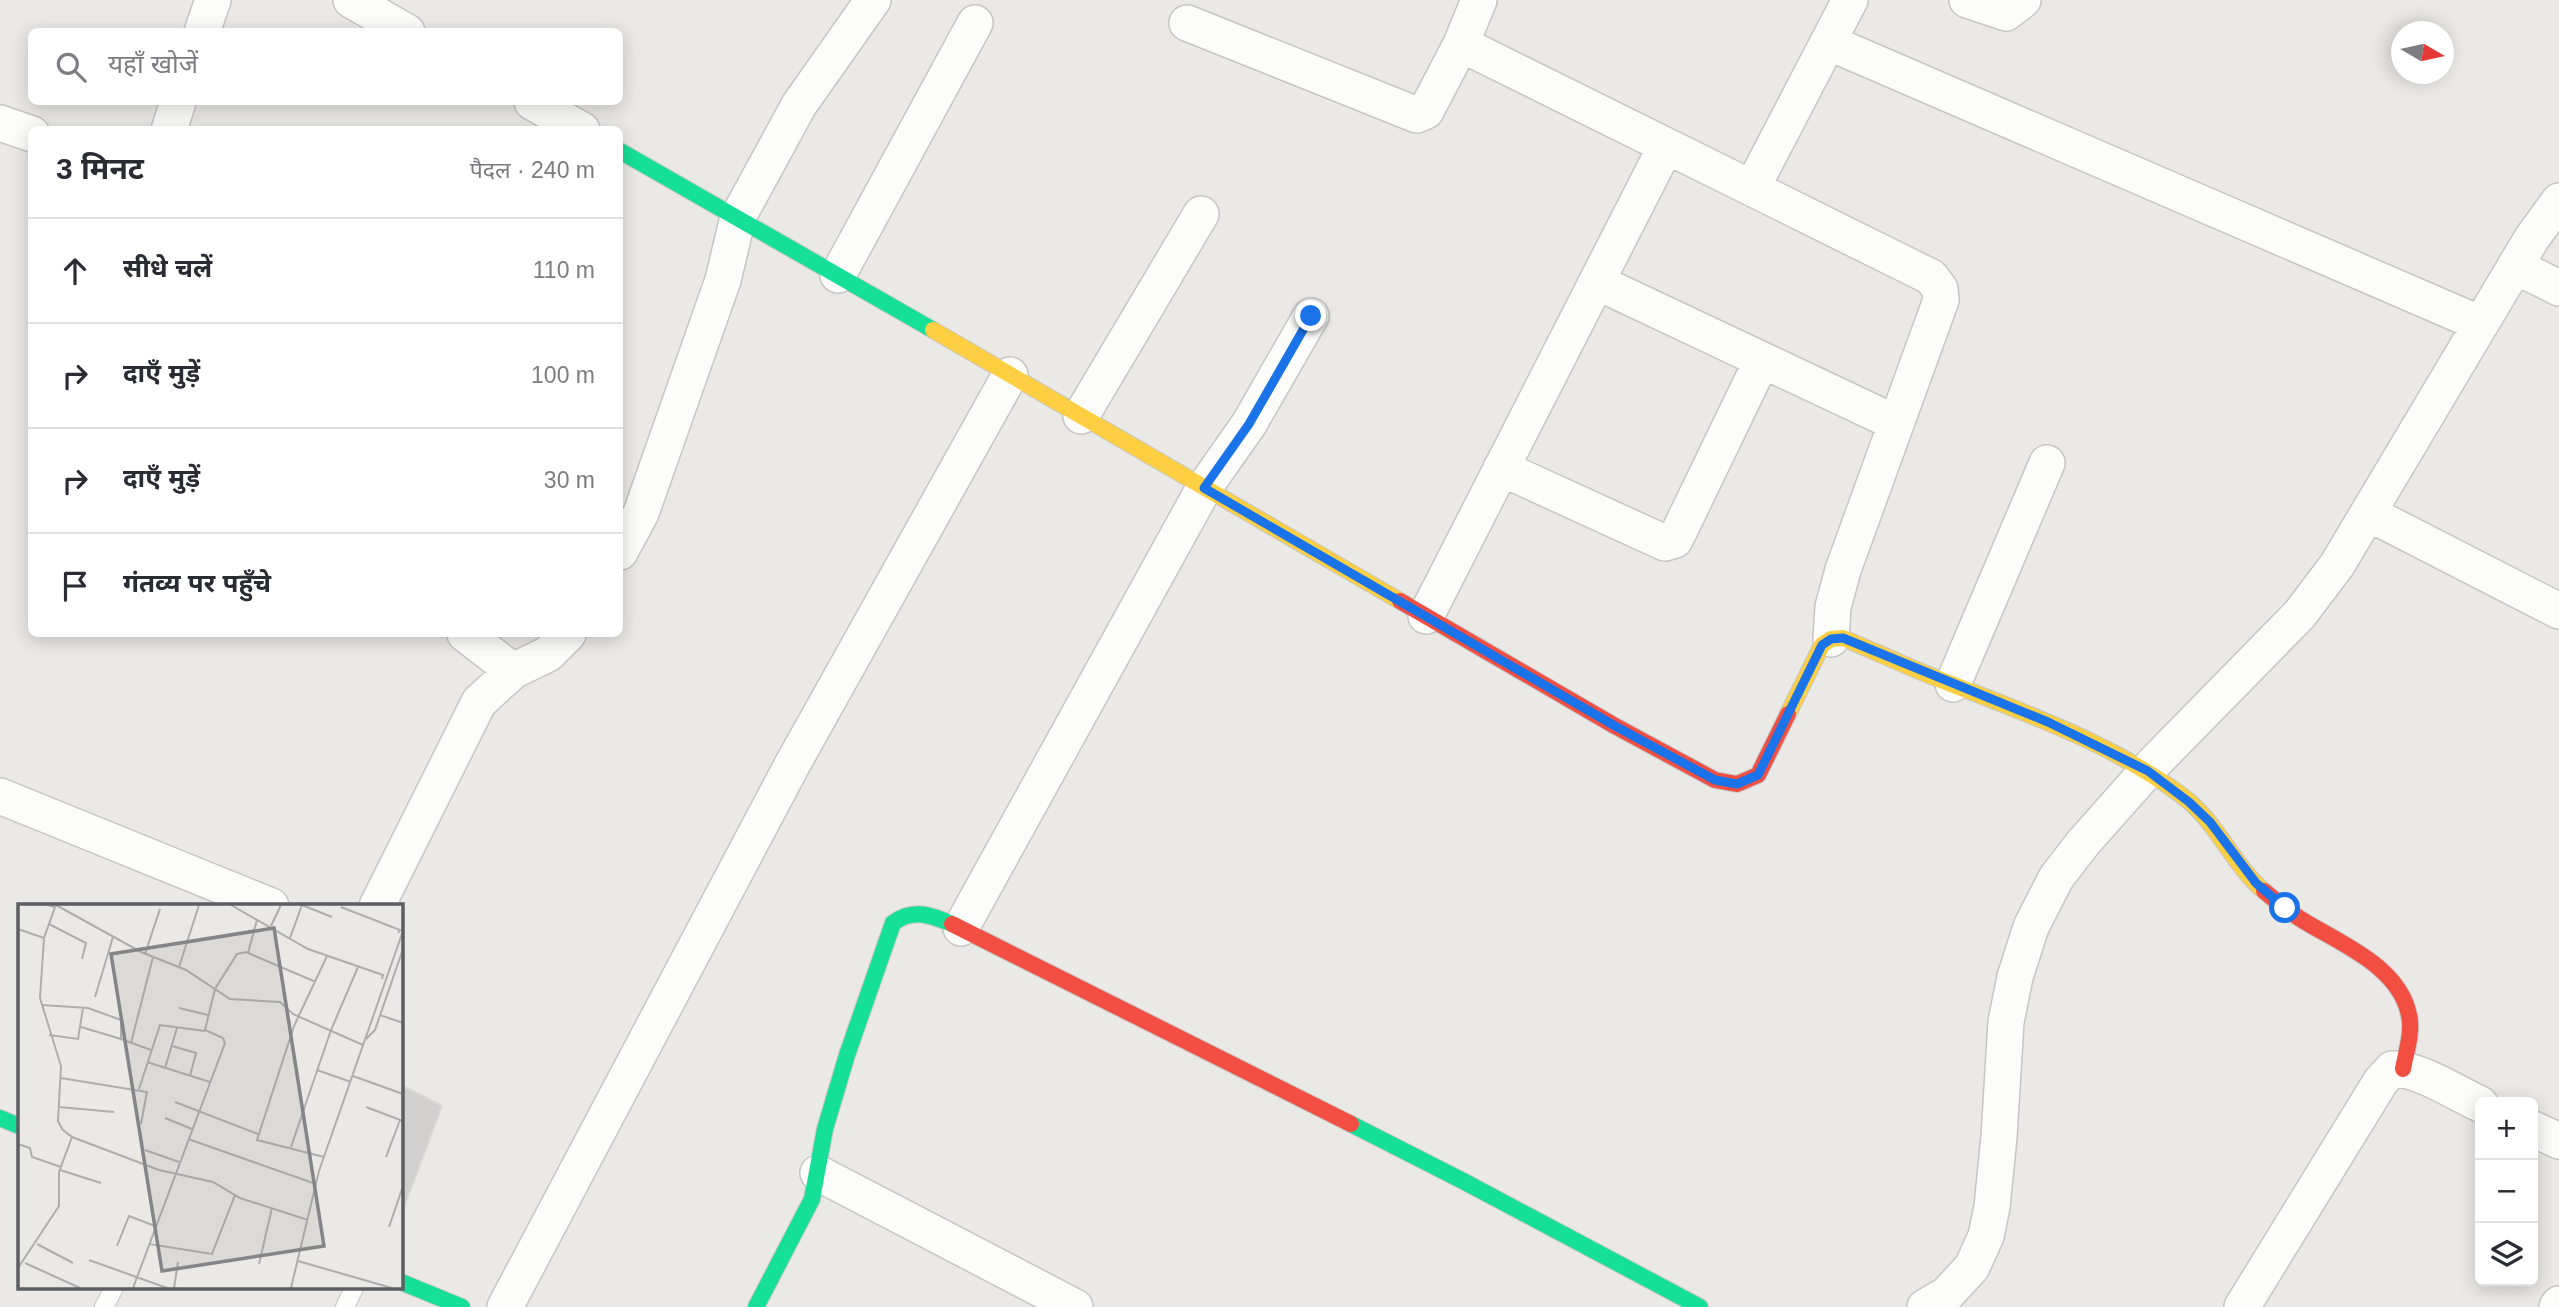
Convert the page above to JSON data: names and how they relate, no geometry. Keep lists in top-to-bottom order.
{
  "north": "right",
  "page": {
    "search": "यहाँ खोजें",
    "heading": ["3 मिनट", "पैदल · 240 m"],
    "list": [
      ["सीधे चलें", "110 m"],
      ["दाएँ मुड़ें", "100 m"],
      ["दाएँ मुड़ें", "30 m"],
      "गंतव्य पर पहुँचे"
    ],
    "map_buttons": ["+", "−"]
  }
}
